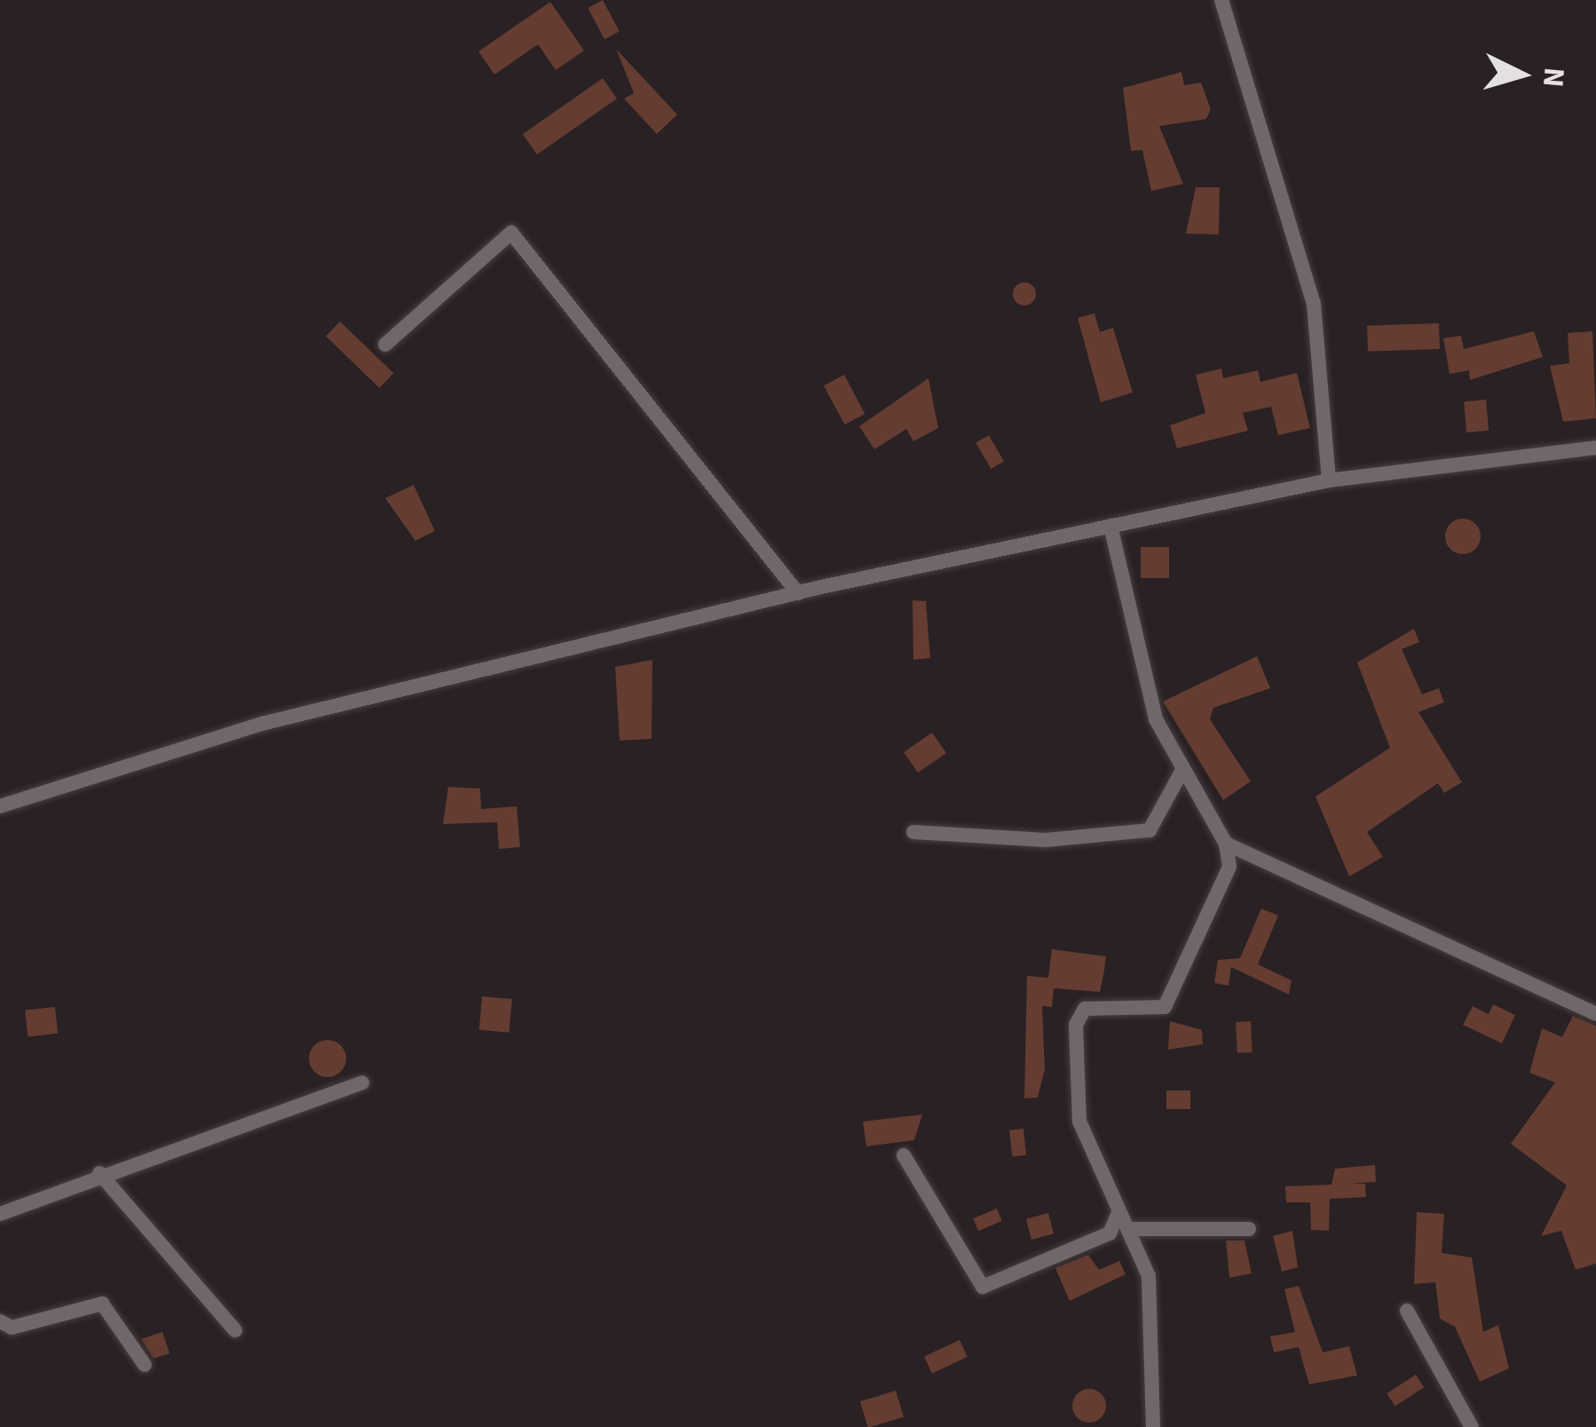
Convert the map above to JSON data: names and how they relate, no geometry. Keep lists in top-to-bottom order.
{
  "north": "right"
}
